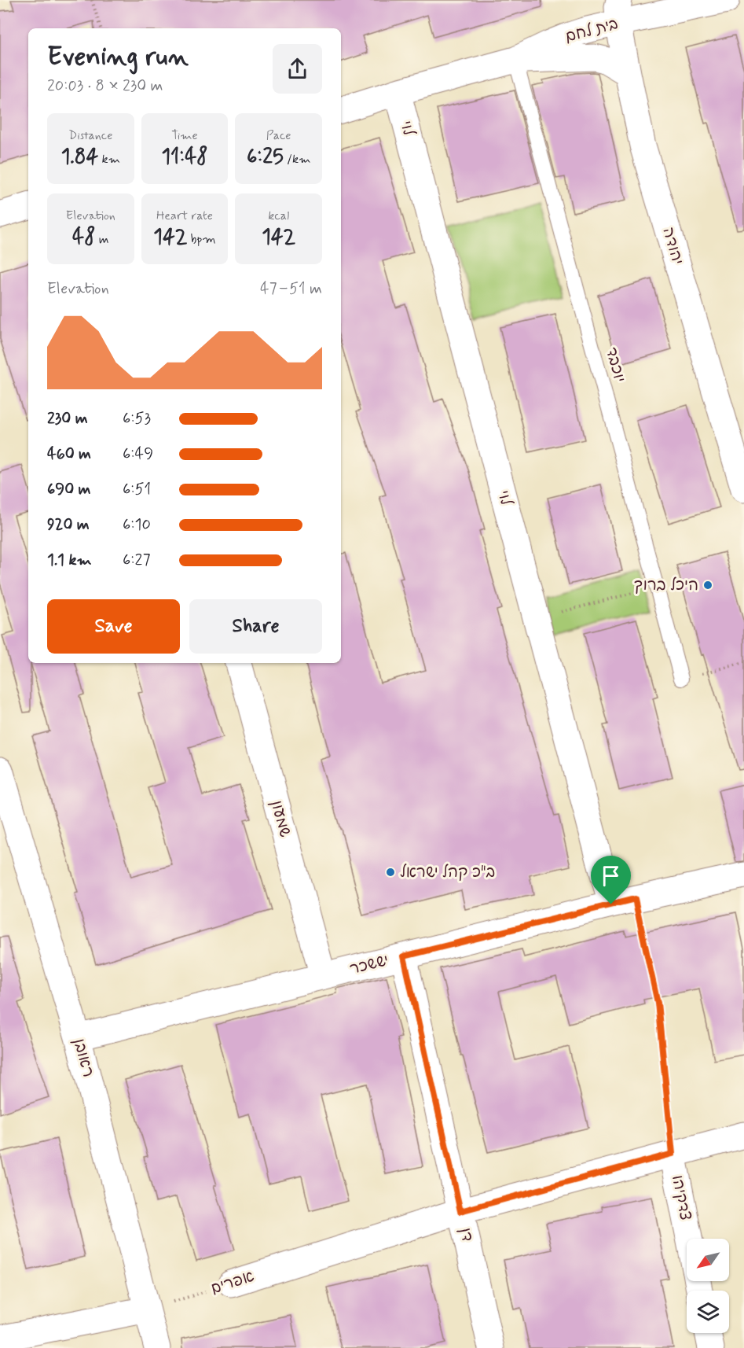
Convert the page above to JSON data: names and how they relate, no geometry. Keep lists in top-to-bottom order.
{
  "streets": {
    "street": [
      "בית לחם",
      "לוי",
      "יהודה",
      "שמעון",
      "יששכר",
      "ראובן",
      "צדקיהו",
      "דן",
      "אפרים"
    ],
    "lane": ["יוכבד"]
  },
  "crossings": [
    ["בית לחם", "לוי"],
    ["בית לחם", "יהודה"],
    ["בית לחם", "יוכבד"],
    ["לוי", "יששכר"],
    ["שמעון", "יששכר"],
    ["יששכר", "ראובן"],
    ["יששכר", "דן"],
    ["ראובן", "אפרים"],
    ["צדקיהו", "אפרים"],
    ["דן", "אפרים"]
  ],
  "places": ["היכל ברוך", "ב\"כ קהל ישראל"],
  "north": "bottom left",
  "page": {
    "heading": ["Evening run", "20:03 · 8 × 230 m"],
    "stats": [
      ["Distance", "1.84 km"],
      ["Time", "11:48"],
      ["Pace", "6:25 /km"],
      ["Elevation", "48 m"],
      ["Heart rate", "142 bpm"],
      ["kcal", "142"]
    ],
    "chart": ["Elevation", "47–51 m"],
    "list": [
      {
        "name": "230 m",
        "note": "6:53"
      },
      {
        "name": "460 m",
        "note": "6:49"
      },
      {
        "name": "690 m",
        "note": "6:51"
      },
      {
        "name": "920 m",
        "note": "6:10"
      },
      {
        "name": "1.1 km",
        "note": "6:27"
      }
    ],
    "buttons": ["Save", "Share"]
  }
}
